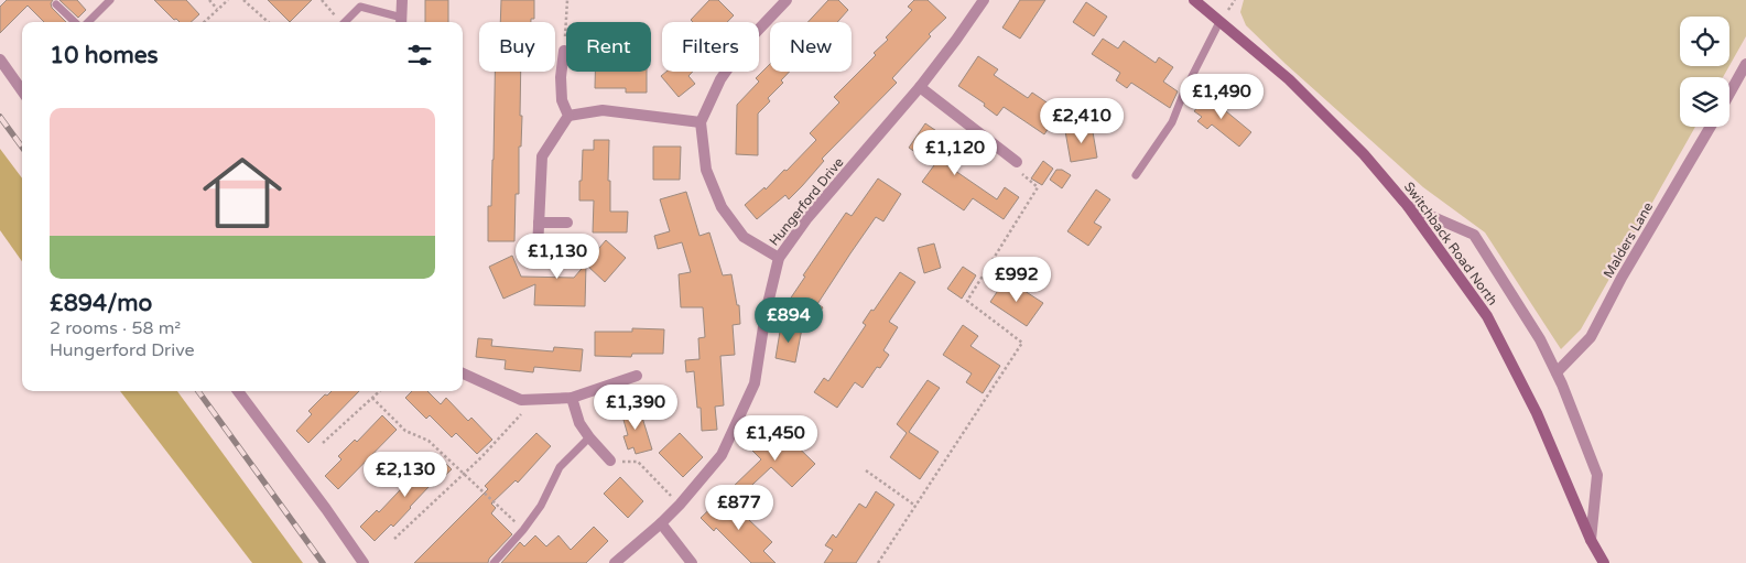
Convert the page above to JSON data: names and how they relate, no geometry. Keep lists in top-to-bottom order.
{
  "streets": {
    "main road": ["Switchback Road North"],
    "street": ["Hungerford Drive", "Malders Lane"]
  },
  "page": {
    "chip": [
      "Buy",
      "Rent",
      "Filters",
      "New"
    ],
    "heading": "10 homes",
    "price": [
      "£1,490",
      "£2,410",
      "£1,120",
      "£1,130",
      "£992",
      "£894",
      "£1,390",
      "£1,450",
      "£2,130",
      "£877"
    ],
    "list": [
      {
        "name": "£894/mo",
        "note": "2 rooms · 58 m² · Hungerford Drive"
      }
    ]
  }
}
